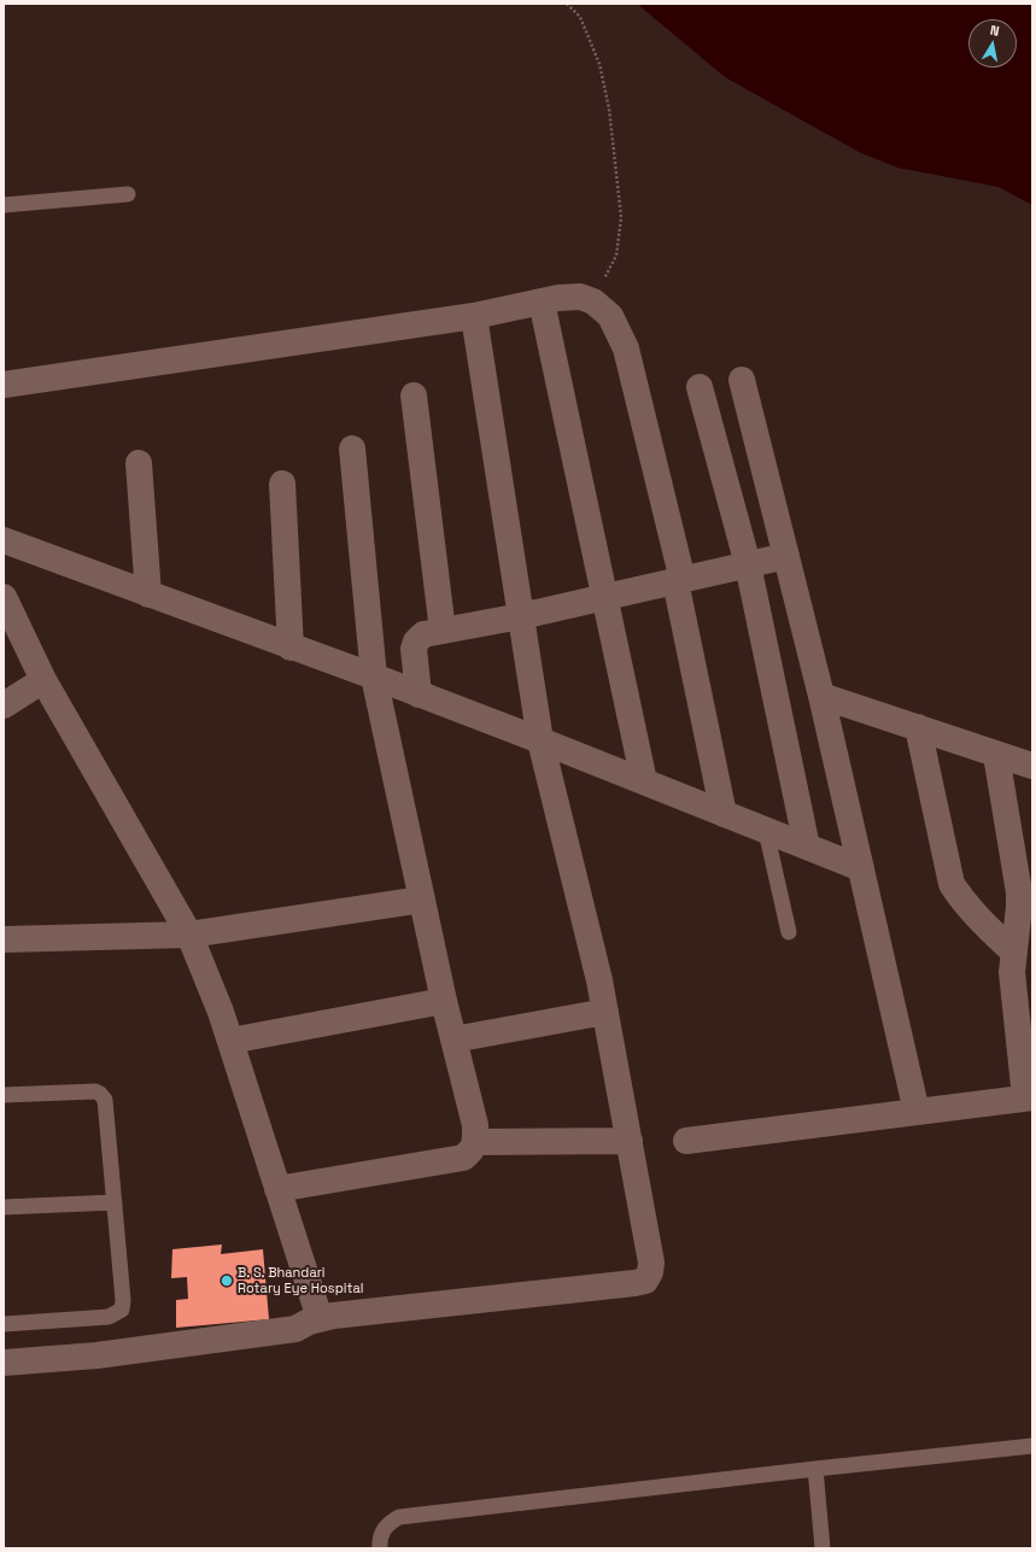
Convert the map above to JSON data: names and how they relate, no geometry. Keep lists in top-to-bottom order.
{
  "places": ["B. S. Bhandari Rotary Eye Hospital"],
  "north": "top"
}
